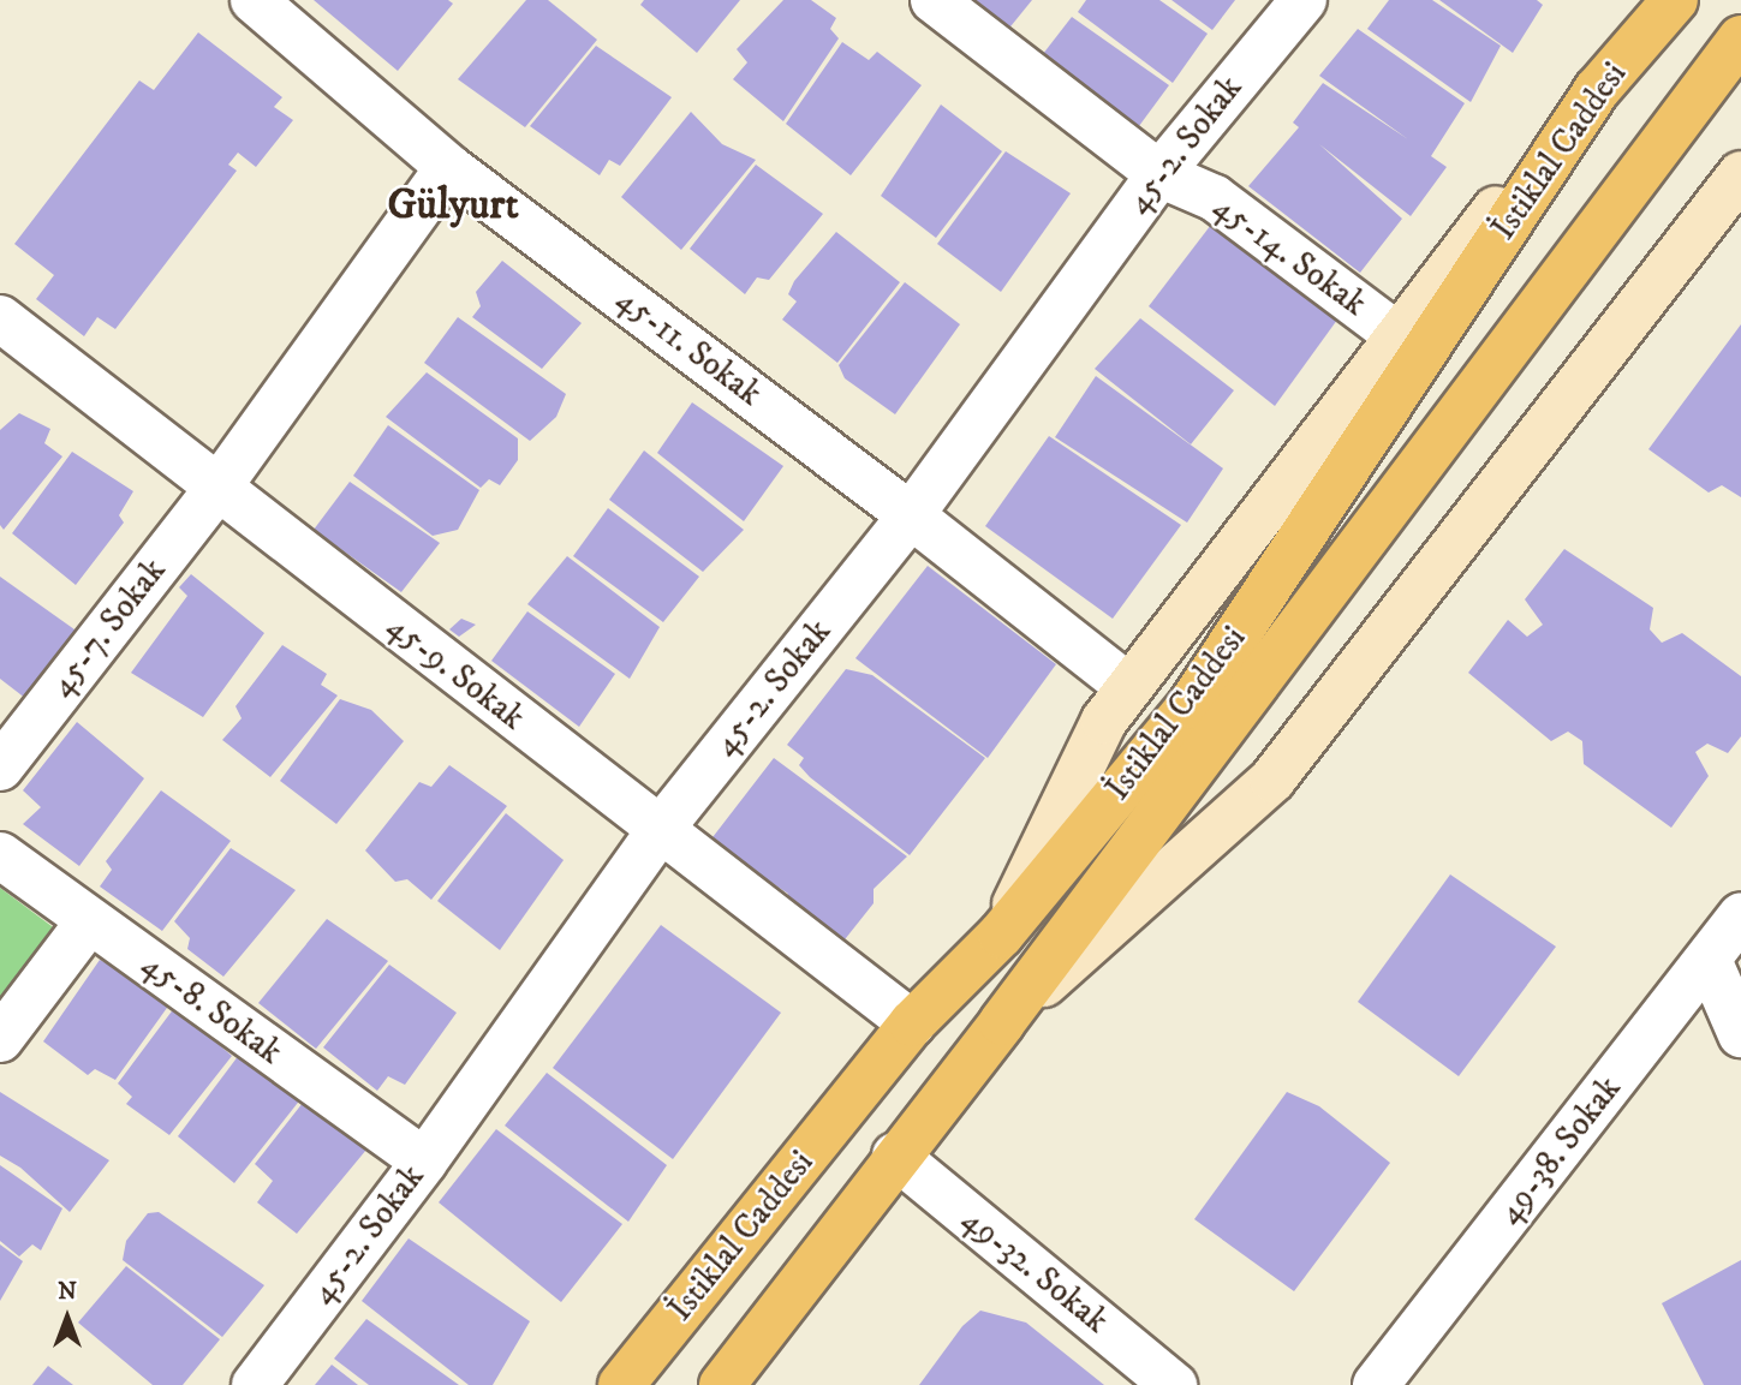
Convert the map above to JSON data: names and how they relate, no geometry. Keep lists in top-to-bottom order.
{
  "streets": {
    "main road": ["İstiklal Caddesi"],
    "street": [
      "45-2. Sokak",
      "45-14. Sokak",
      "45-11. Sokak",
      "45-7. Sokak",
      "45-9. Sokak",
      "45-8. Sokak",
      "49-38. Sokak",
      "49-32. Sokak"
    ]
  },
  "crossings": [
    ["45-2. Sokak", "45-14. Sokak"],
    ["45-2. Sokak", "45-11. Sokak"],
    ["45-2. Sokak", "45-9. Sokak"],
    ["45-2. Sokak", "45-8. Sokak"],
    ["İstiklal Caddesi", "45-9. Sokak"],
    ["İstiklal Caddesi", "49-32. Sokak"],
    ["45-11. Sokak", "45-7. Sokak"],
    ["45-7. Sokak", "45-9. Sokak"]
  ],
  "districts": ["Gülyurt"],
  "north": "top"
}
